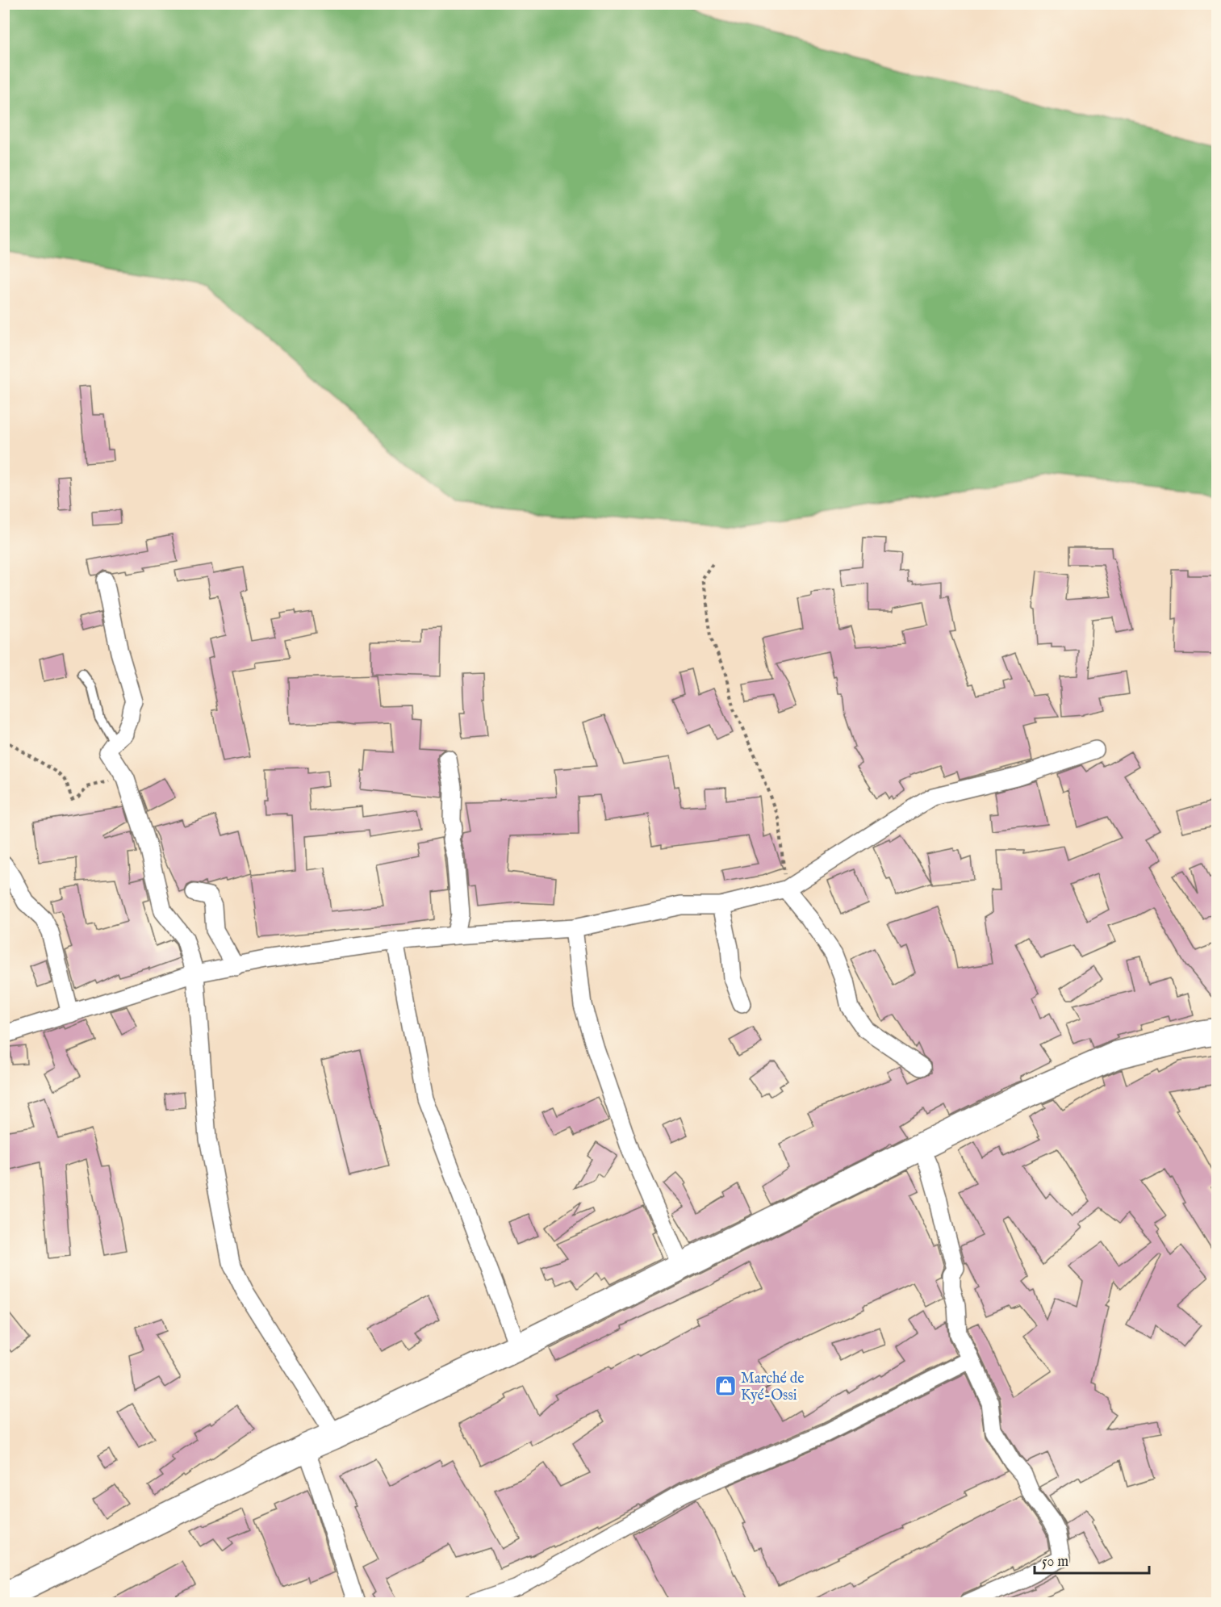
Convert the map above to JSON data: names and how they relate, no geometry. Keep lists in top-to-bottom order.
{
  "places": {
    "shop": ["Marché de Kyé-Ossi"]
  },
  "scale_bar": "50 m"
}
